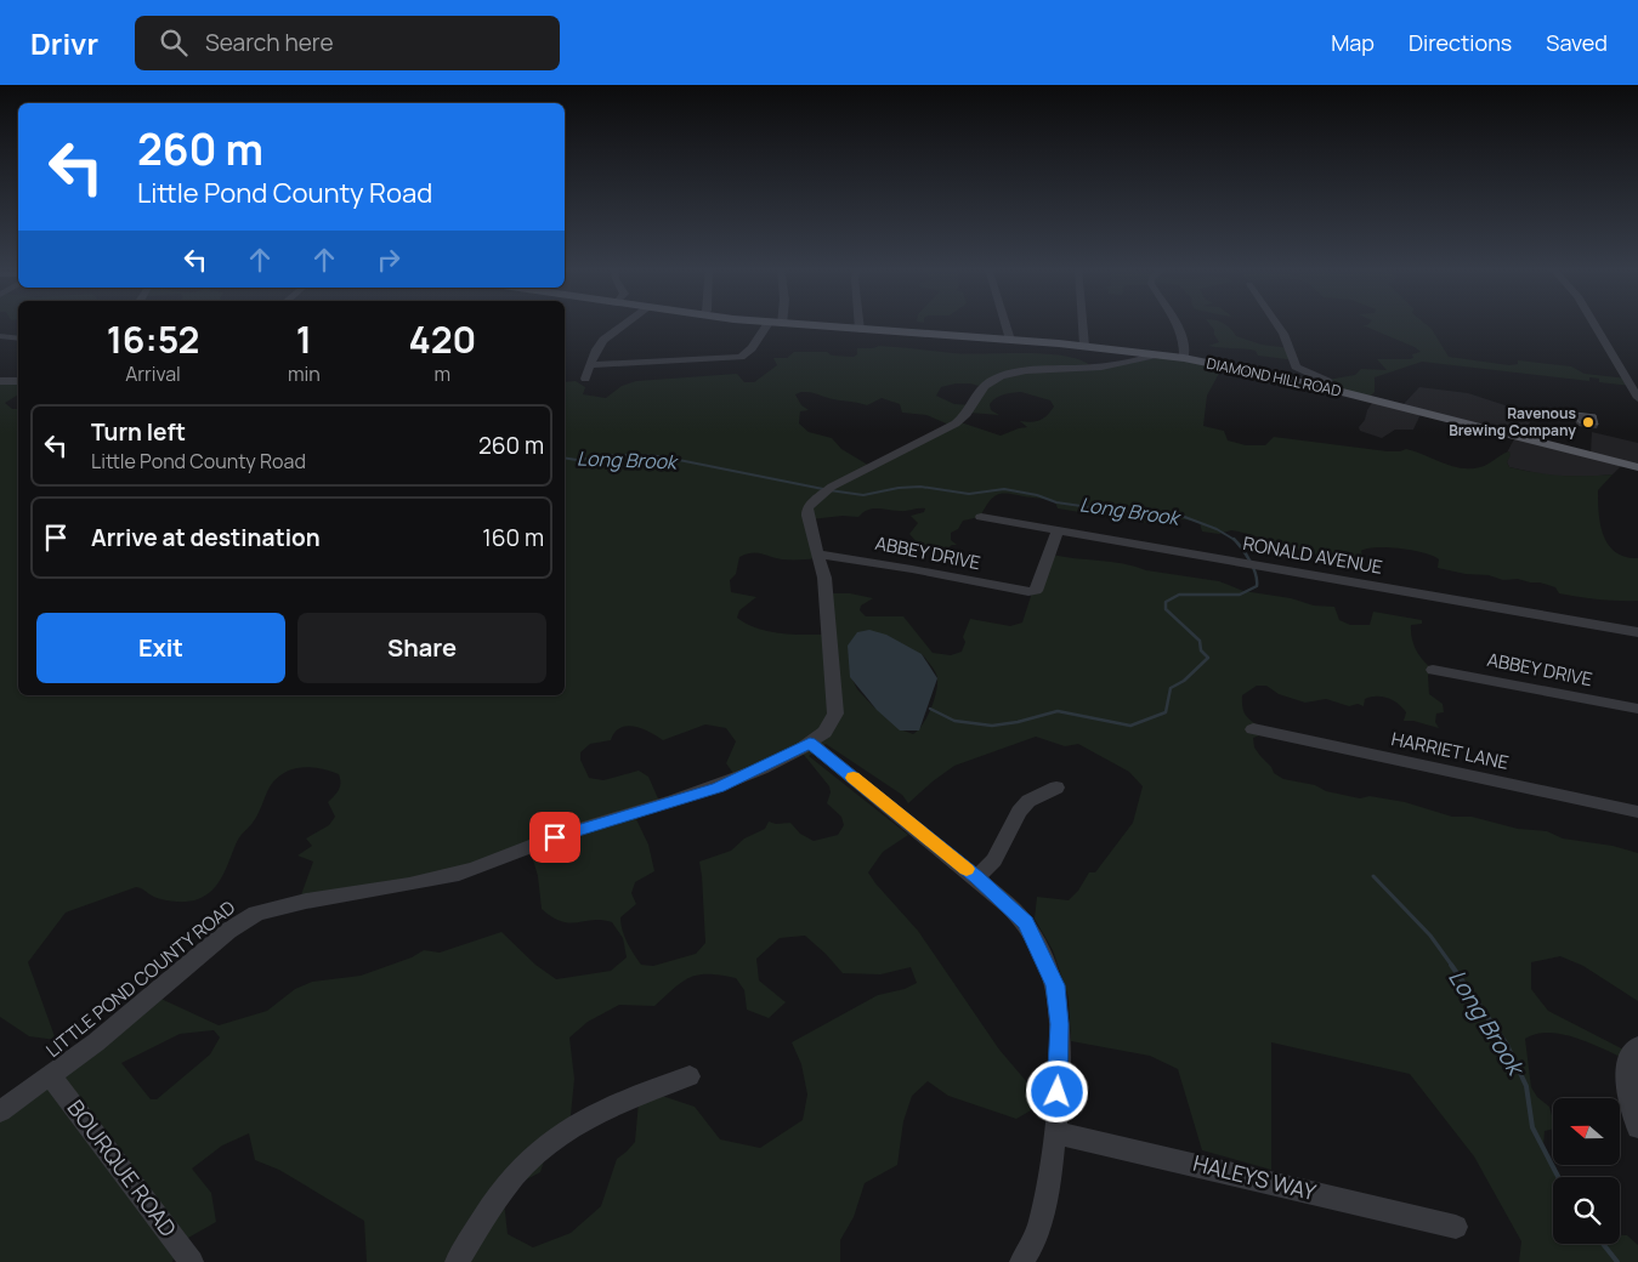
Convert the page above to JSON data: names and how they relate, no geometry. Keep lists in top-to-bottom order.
{
  "streets": {
    "main road": ["DIAMOND HILL ROAD"],
    "street": [
      "ABBEY DRIVE",
      "RONALD AVENUE",
      "HARRIET LANE",
      "LITTLE POND COUNTY ROAD",
      "BOURQUE ROAD",
      "HALEYS WAY"
    ]
  },
  "crossings": [
    ["DIAMOND HILL ROAD", "LITTLE POND COUNTY ROAD"],
    ["ABBEY DRIVE", "RONALD AVENUE"],
    ["ABBEY DRIVE", "LITTLE POND COUNTY ROAD"],
    ["LITTLE POND COUNTY ROAD", "BOURQUE ROAD"]
  ],
  "water": ["Long Brook"],
  "places": ["Ravenous Brewing Company"],
  "north": "left",
  "page": {
    "header": "Drivr",
    "search": "Search here",
    "nav": ["Map", "Directions", "Saved"],
    "turn": ["260 m", "Little Pond County Road"],
    "eta": [
      "16:52",
      "Arrival",
      "1",
      "min",
      "420",
      "m"
    ],
    "list": [
      {
        "name": "Turn left",
        "note": "Little Pond County Road",
        "value": "260 m"
      },
      {
        "name": "Arrive at destination",
        "value": "160 m"
      }
    ],
    "buttons": ["Exit", "Share"]
  }
}
